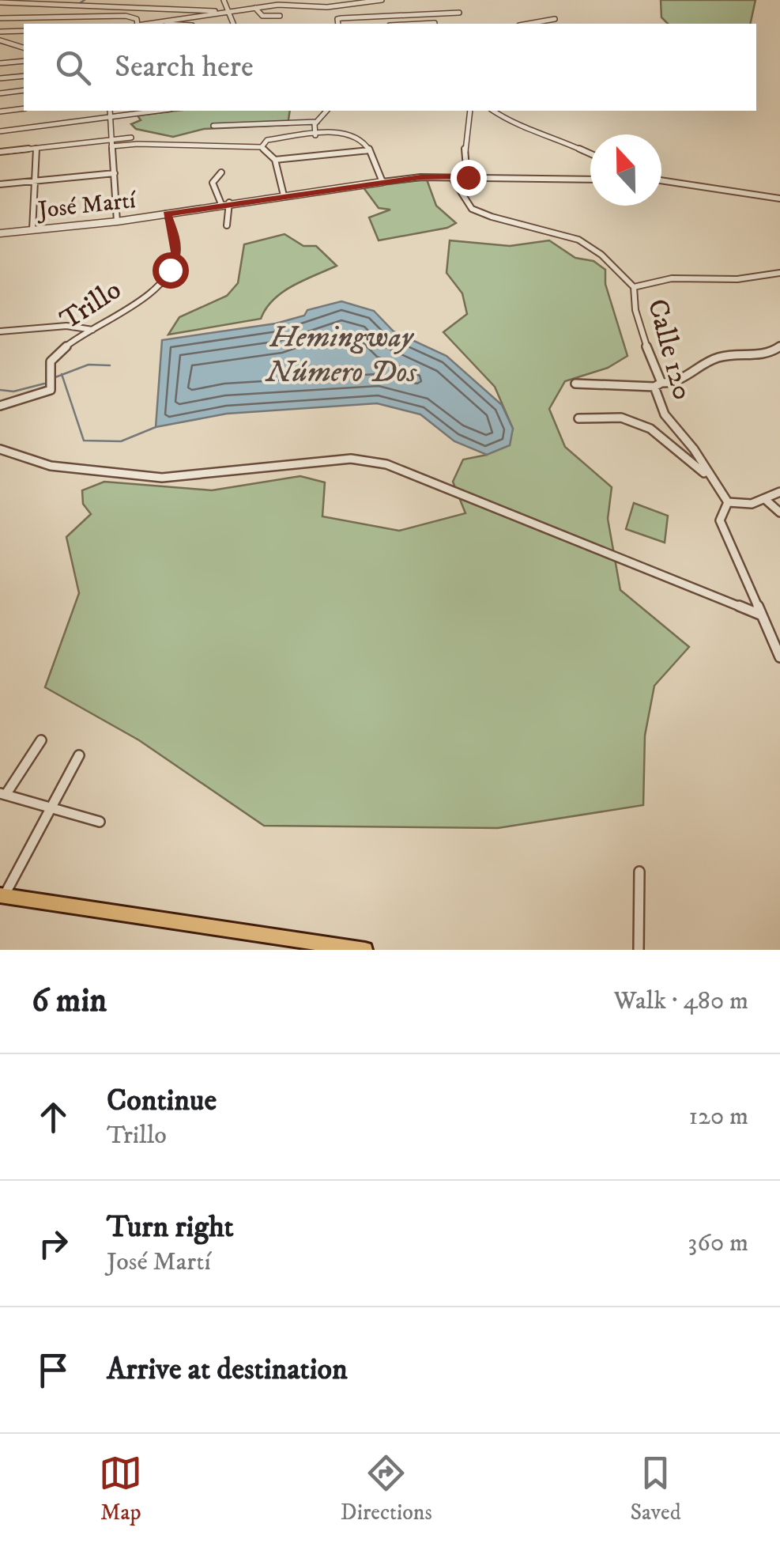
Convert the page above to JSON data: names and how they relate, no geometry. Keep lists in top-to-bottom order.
{
  "streets": {
    "street": ["José Martí", "Trillo", "Calle 120"]
  },
  "crossings": [
    ["José Martí", "Trillo"],
    ["José Martí", "Calle 120"]
  ],
  "water": ["Hemingway Número Dos"],
  "north": "top",
  "page": {
    "search": "Search here",
    "heading": ["6 min", "Walk · 480 m"],
    "list": [
      ["Continue", "Trillo", "120 m"],
      ["Turn right", "José Martí", "360 m"],
      "Arrive at destination"
    ],
    "nav": ["Map", "Directions", "Saved"]
  }
}
